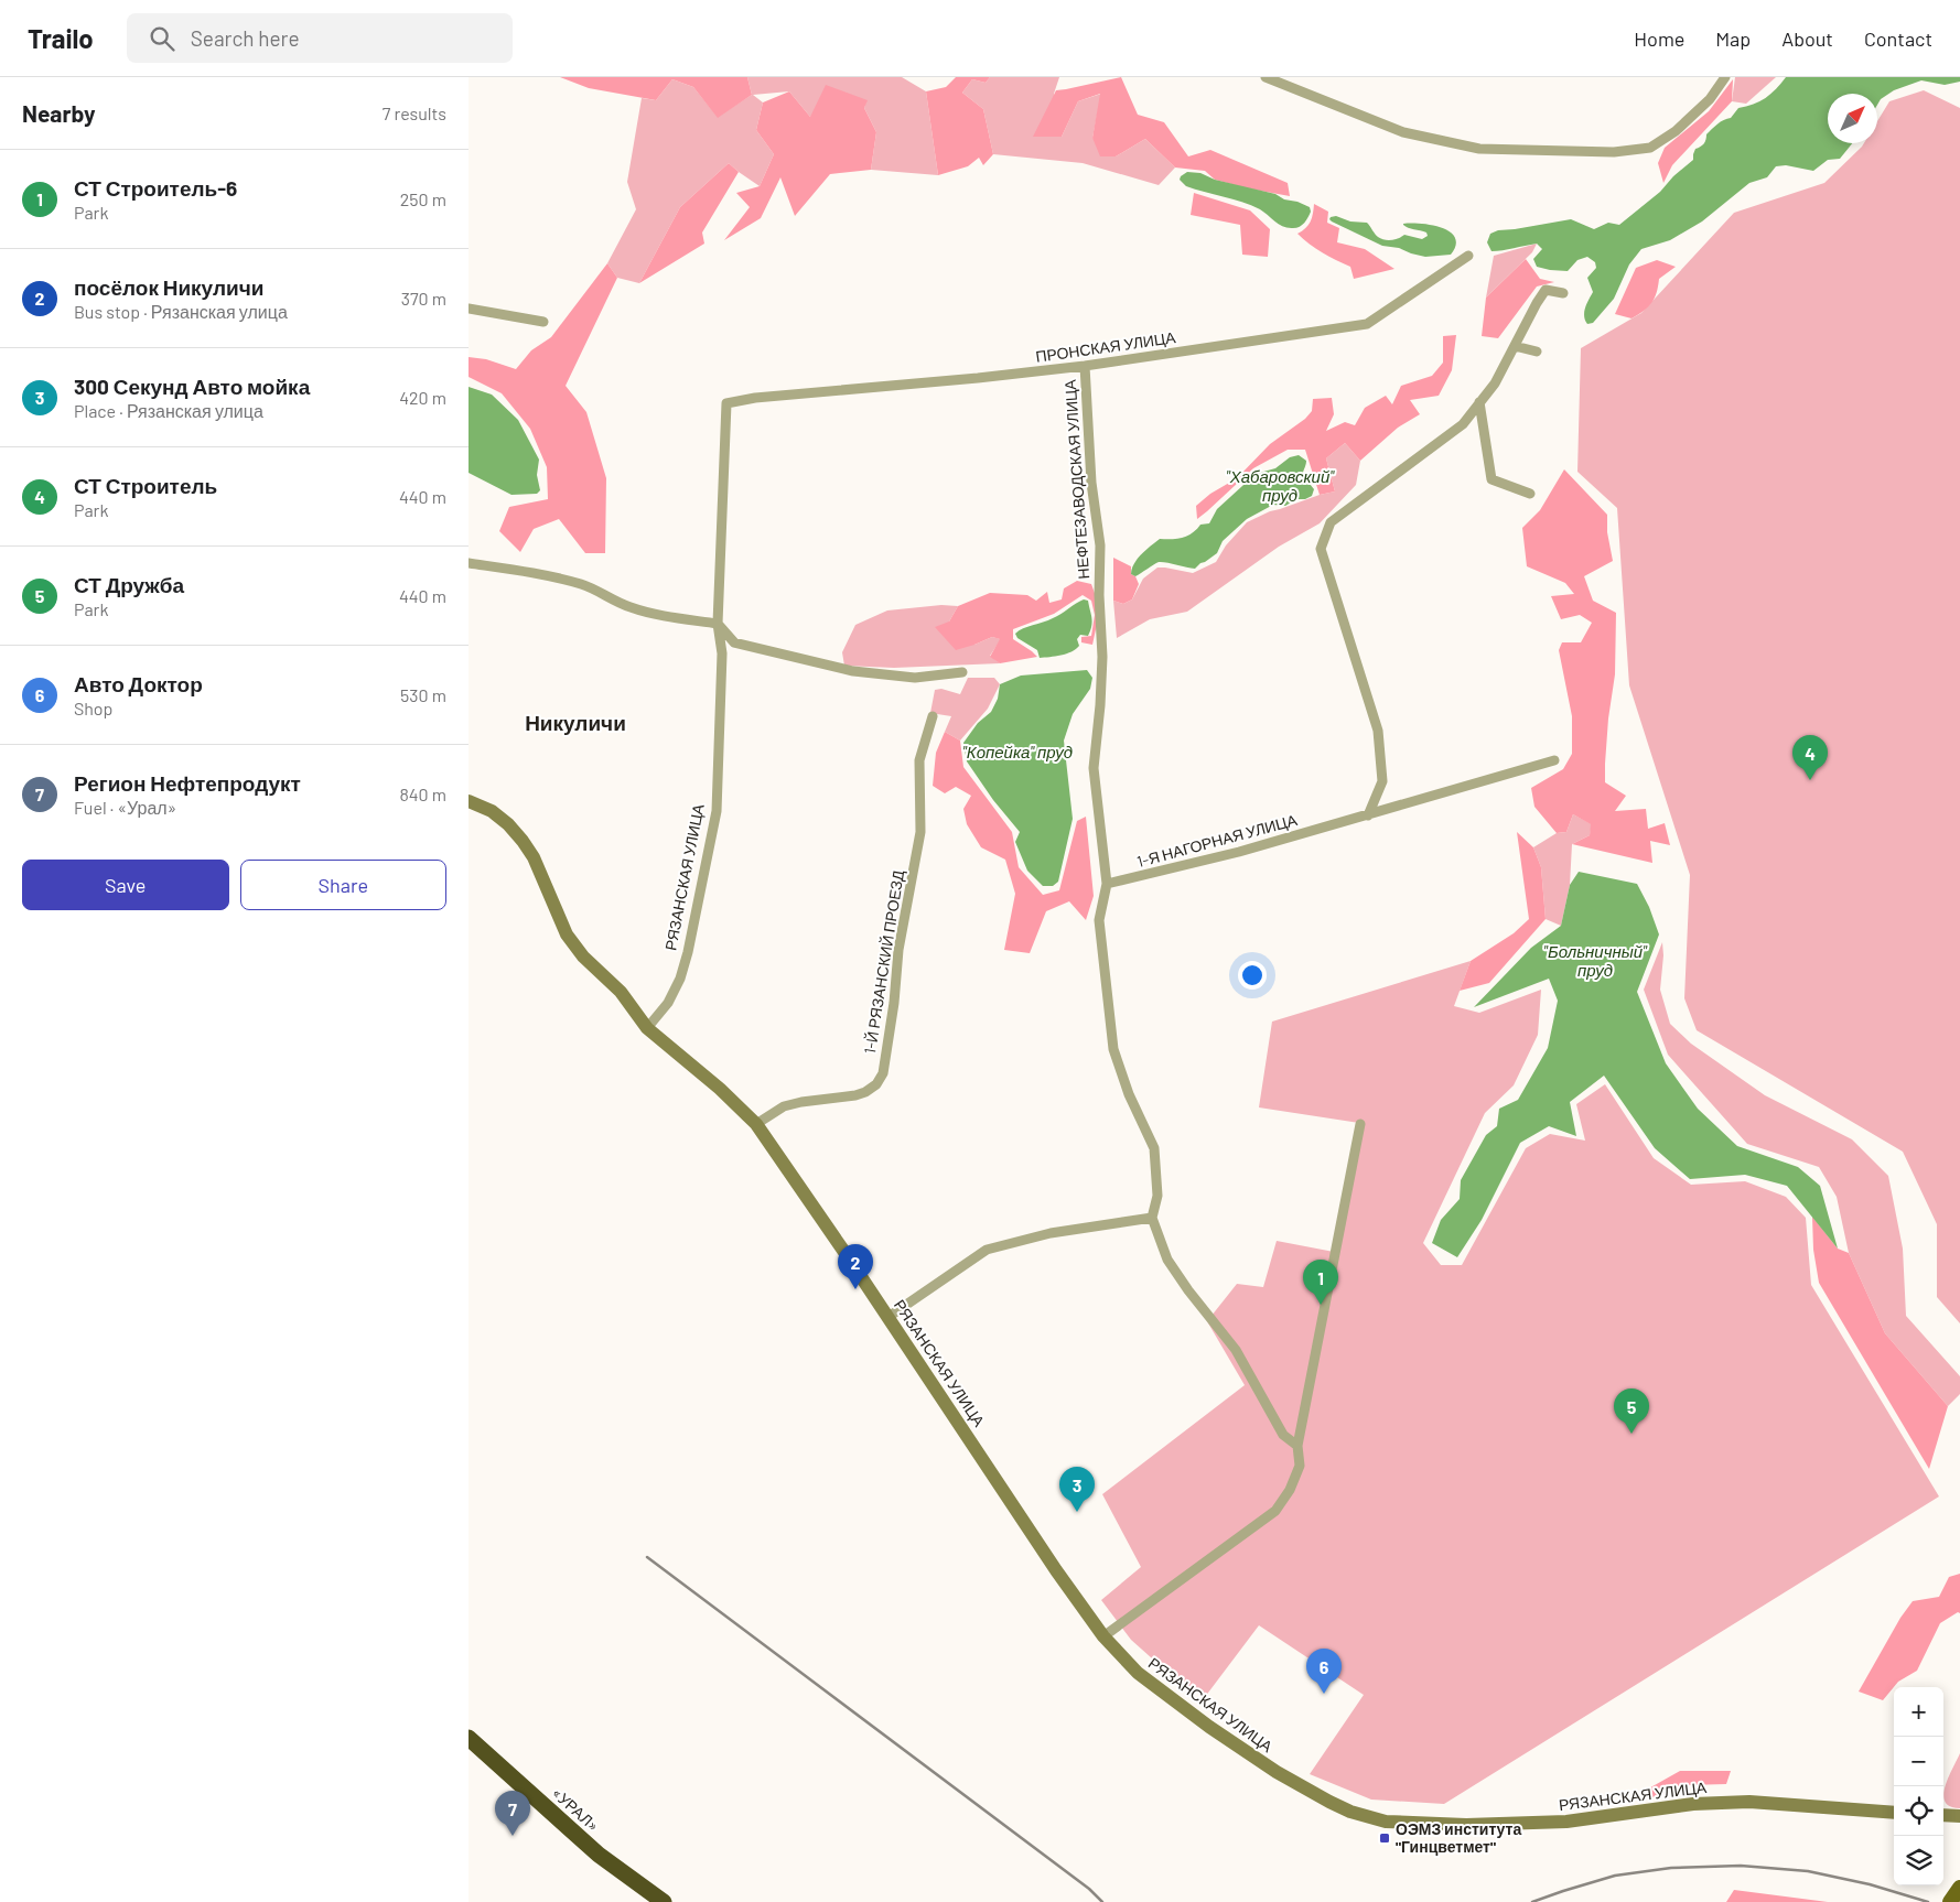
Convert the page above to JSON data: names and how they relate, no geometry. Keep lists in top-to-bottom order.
{
  "streets": {
    "highway": ["«УРАЛ»"],
    "street": [
      "ПРОНСКАЯ УЛИЦА",
      "НЕФТЕЗАВОДСКАЯ УЛИЦА",
      "1-Я НАГОРНАЯ УЛИЦА",
      "РЯЗАНСКАЯ УЛИЦА",
      "1-Й РЯЗАНСКИЙ ПРОЕЗД"
    ]
  },
  "crossings": [
    ["ПРОНСКАЯ УЛИЦА", "НЕФТЕЗАВОДСКАЯ УЛИЦА"],
    ["ПРОНСКАЯ УЛИЦА", "РЯЗАНСКАЯ УЛИЦА"],
    ["НЕФТЕЗАВОДСКАЯ УЛИЦА", "1-Я НАГОРНАЯ УЛИЦА"],
    ["РЯЗАНСКАЯ УЛИЦА", "1-Й РЯЗАНСКИЙ ПРОЕЗД"]
  ],
  "districts": ["Никуличи"],
  "water": ["\"Хабаровский\" пруд", "\"Копейка\" пруд", "\"Больничный\" пруд"],
  "places": {
    "transit": ["ОЭМЗ института \"Гинцветмет\""]
  },
  "north": "top right",
  "page": {
    "header": "Trailo",
    "search": "Search here",
    "nav": [
      "Home",
      "Map",
      "About",
      "Contact"
    ],
    "heading": ["Nearby", "7 results"],
    "list": [
      {
        "mark": "1",
        "name": "СТ Строитель-6",
        "note": "Park",
        "value": "250 m"
      },
      {
        "mark": "2",
        "name": "посёлок Никуличи",
        "note": "Bus stop · Рязанская улица",
        "value": "370 m"
      },
      {
        "mark": "3",
        "name": "300 Секунд Авто мойка",
        "note": "Place · Рязанская улица",
        "value": "420 m"
      },
      {
        "mark": "4",
        "name": "СТ Строитель",
        "note": "Park",
        "value": "440 m"
      },
      {
        "mark": "5",
        "name": "СТ Дружба",
        "note": "Park",
        "value": "440 m"
      },
      {
        "mark": "6",
        "name": "Авто Доктор",
        "note": "Shop",
        "value": "530 m"
      },
      {
        "mark": "7",
        "name": "Регион Нефтепродукт",
        "note": "Fuel · «Урал»",
        "value": "840 m"
      }
    ],
    "pins": [
      "4",
      "2",
      "1",
      "5",
      "3",
      "6",
      "7"
    ],
    "buttons": ["Save", "Share"],
    "map_buttons": ["+", "−"]
  }
}
